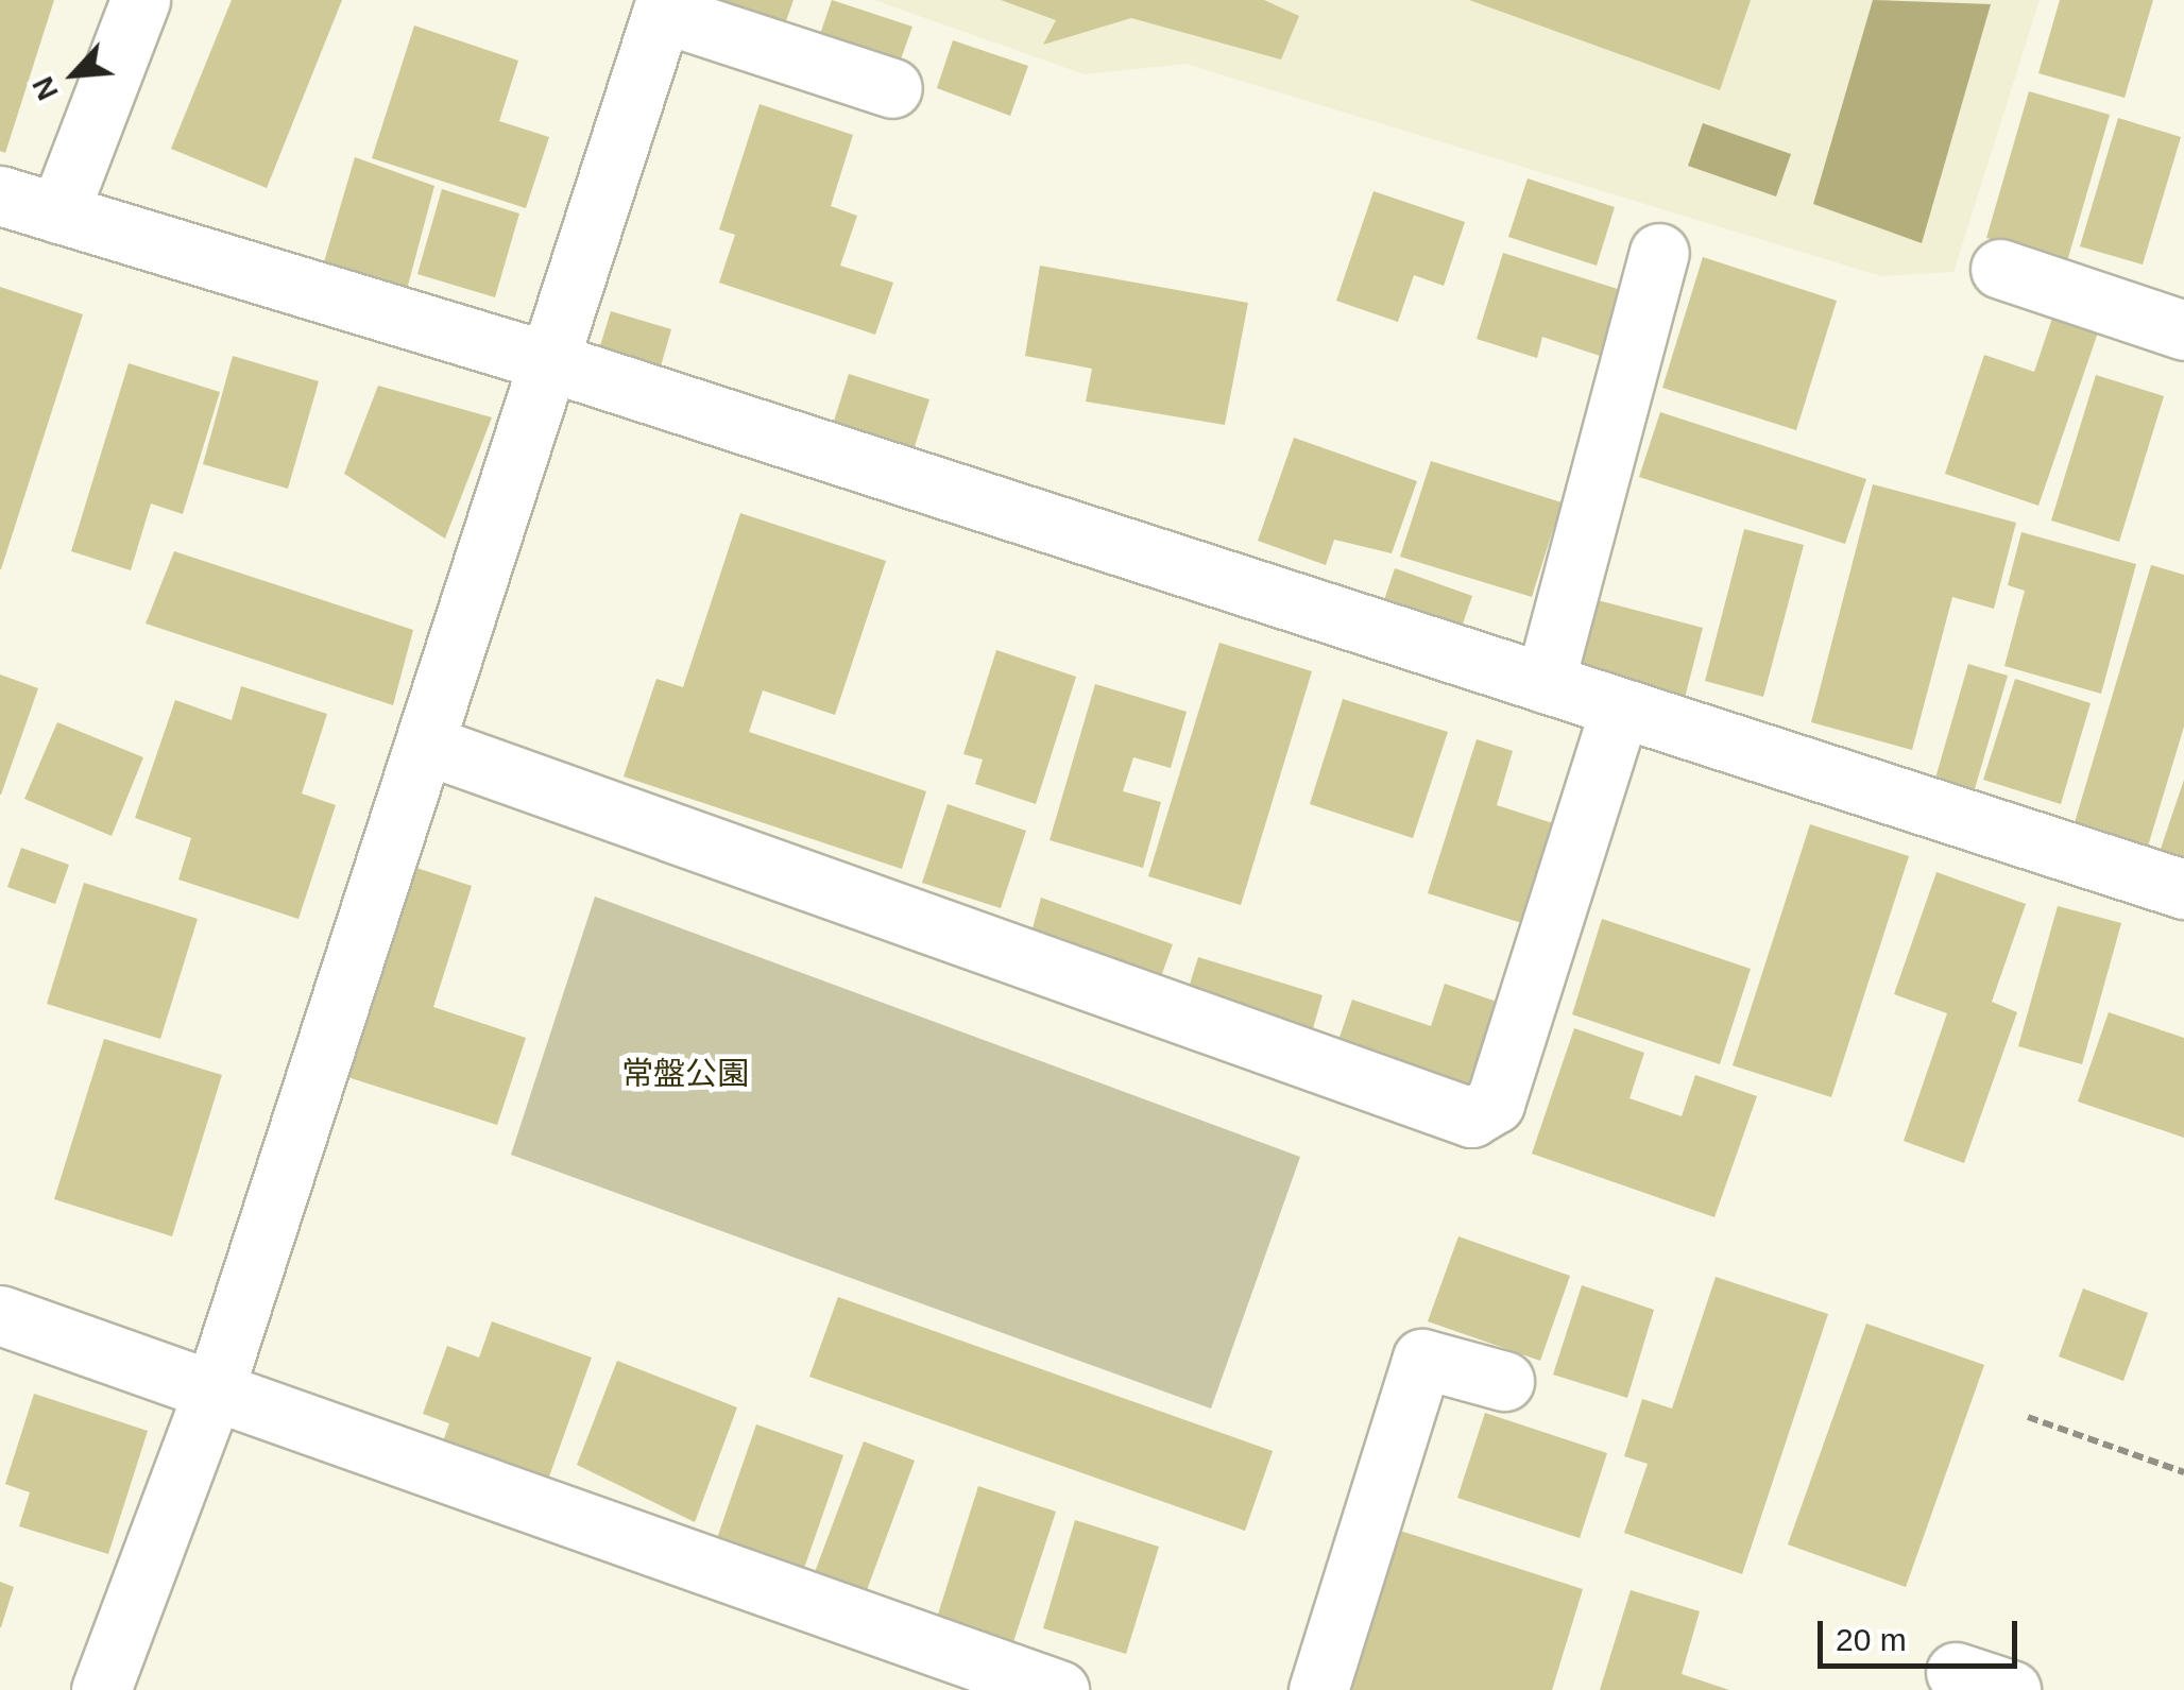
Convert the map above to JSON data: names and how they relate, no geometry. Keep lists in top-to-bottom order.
{
  "parks": ["常盤公園"],
  "scale_bar": "20 m",
  "north": "bottom left"
}
